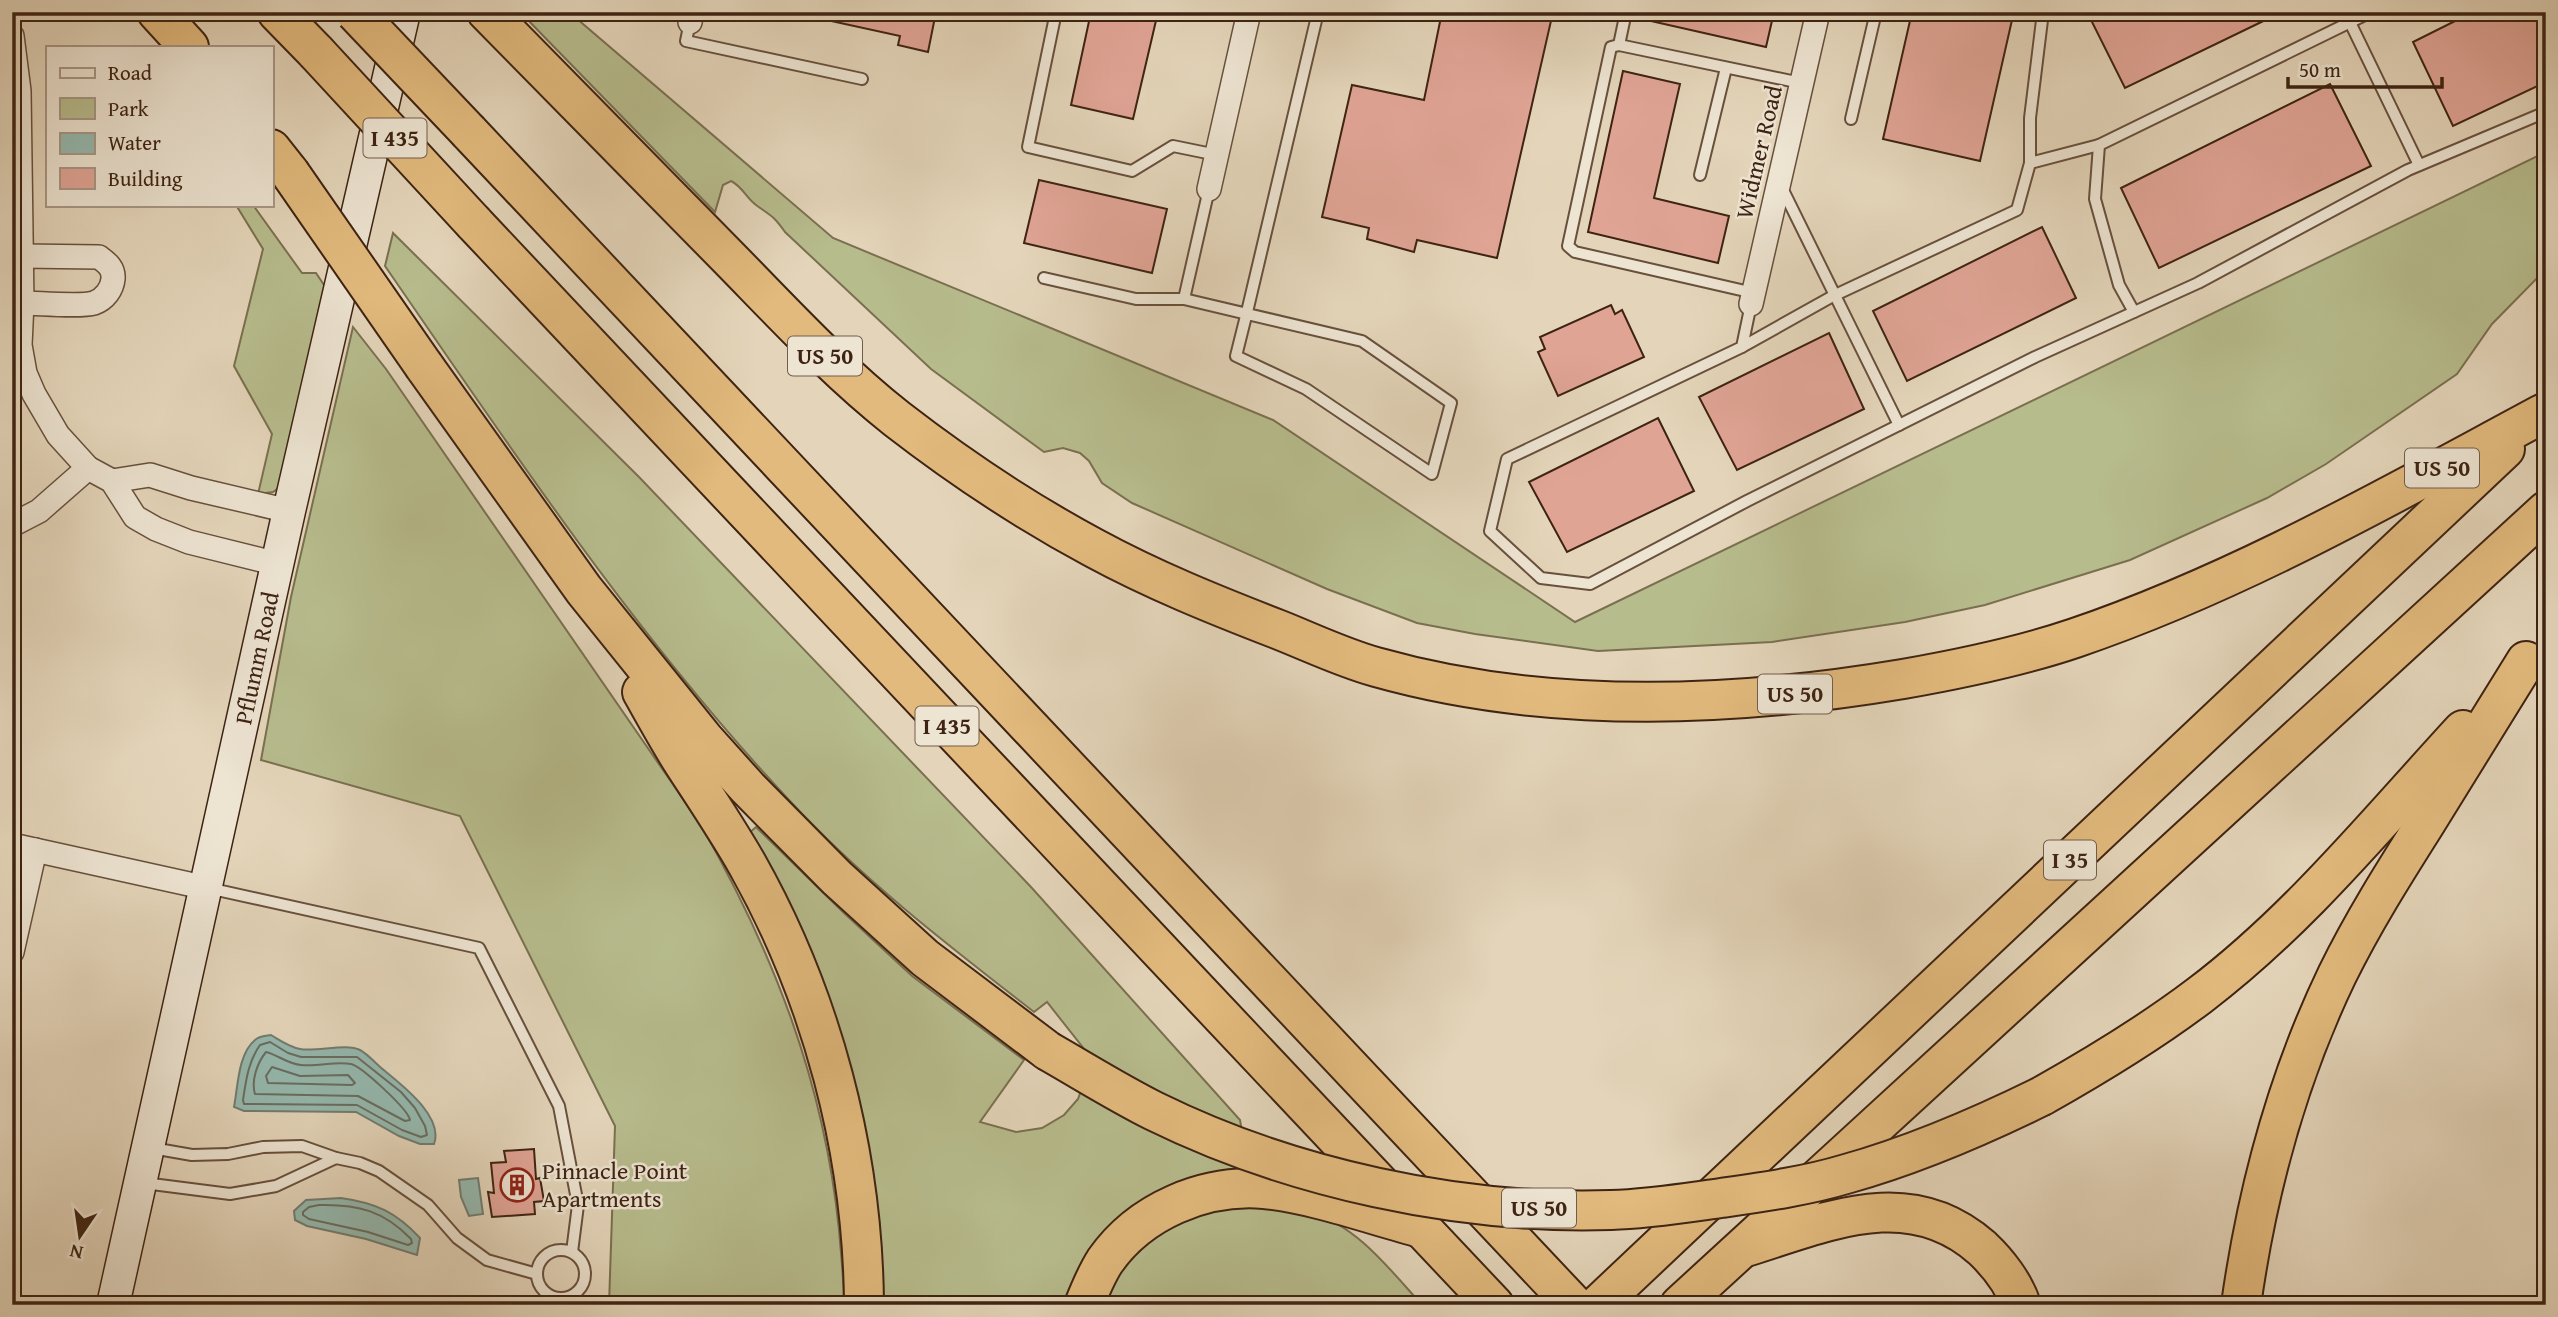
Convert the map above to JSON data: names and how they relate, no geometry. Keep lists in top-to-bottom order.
{
  "streets": {
    "highway": ["I 435", "US 50", "I 35"],
    "main road": ["Pflumm Road"],
    "street": ["Widmer Road"]
  },
  "crossings": [
    ["US 50", "I 35"]
  ],
  "places": {
    "building": ["Pinnacle Point Apartments"]
  },
  "legend": [
    "Road",
    "Park",
    "Water",
    "Building"
  ],
  "scale_bar": "50 m",
  "north": "bottom"
}
